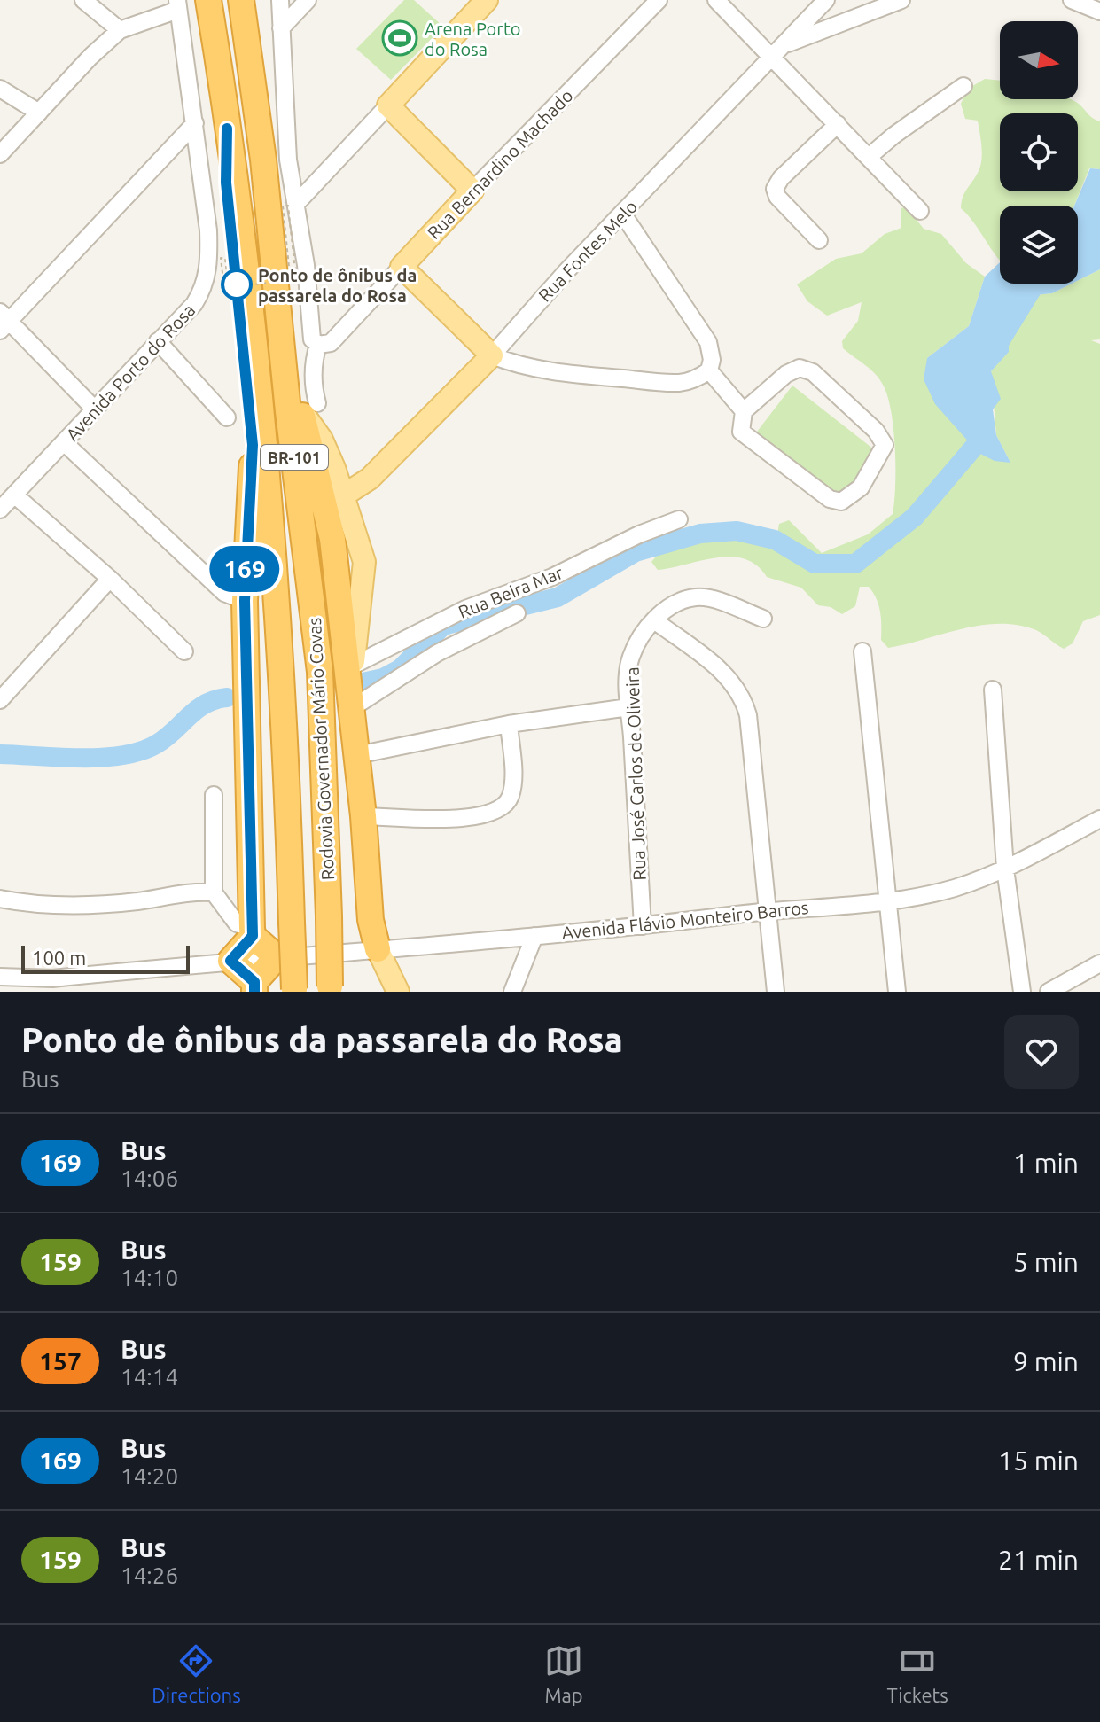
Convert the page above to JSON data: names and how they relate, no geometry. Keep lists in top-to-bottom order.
{
  "streets": {
    "highway": ["BR-101", "Rodovia Governador Mário Covas"],
    "main road": ["Rua Bernardino Machado", "Rua Fontes Melo"],
    "street": [
      "Avenida Porto do Rosa",
      "Rua Beira Mar",
      "Rua José Carlos de Oliveira",
      "Avenida Flávio Monteiro Barros"
    ]
  },
  "crossings": [
    ["Rua José Carlos de Oliveira", "Avenida Flávio Monteiro Barros"]
  ],
  "places": {
    "sports": ["Arena Porto do Rosa"],
    "other": ["Ponto de ônibus da passarela do Rosa"]
  },
  "lines": ["bus line 169"],
  "scale_bar": "100 m",
  "north": "right",
  "page": {
    "on_map": "169",
    "scale": "100 m",
    "heading": ["Ponto de ônibus da passarela do Rosa", "Bus"],
    "list": [
      {
        "mark": "169",
        "name": "Bus",
        "note": "14:06",
        "value": "1 min"
      },
      {
        "mark": "159",
        "name": "Bus",
        "note": "14:10",
        "value": "5 min"
      },
      {
        "mark": "157",
        "name": "Bus",
        "note": "14:14",
        "value": "9 min"
      },
      {
        "mark": "169",
        "name": "Bus",
        "note": "14:20",
        "value": "15 min"
      },
      {
        "mark": "159",
        "name": "Bus",
        "note": "14:26",
        "value": "21 min"
      }
    ],
    "tabs": ["Directions", "Map", "Tickets"]
  }
}
